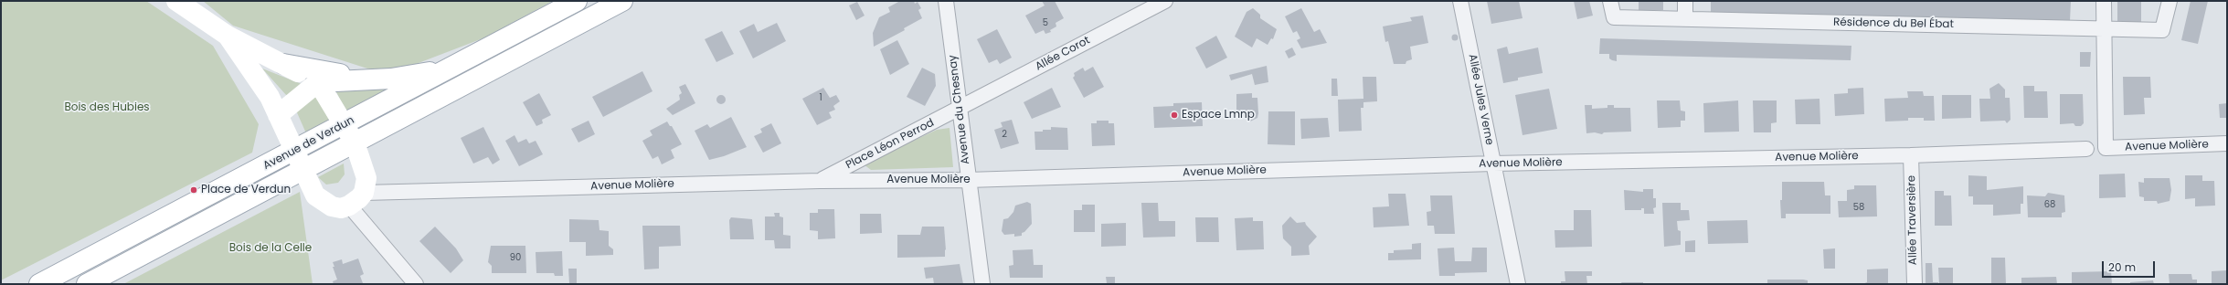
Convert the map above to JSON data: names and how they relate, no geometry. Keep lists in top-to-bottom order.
{
  "streets": {
    "main road": ["Avenue de Verdun"],
    "street": [
      "Résidence du Bel Ébat",
      "Allée Corot",
      "Allée Jules Verne",
      "Avenue du Chesnay",
      "Place Léon Perrod",
      "Avenue Molière",
      "Allée Traversière"
    ]
  },
  "crossings": [
    ["Résidence du Bel Ébat", "Avenue Molière"],
    ["Allée Corot", "Avenue du Chesnay"],
    ["Allée Corot", "Place Léon Perrod"],
    ["Allée Jules Verne", "Avenue Molière"],
    ["Avenue du Chesnay", "Place Léon Perrod"],
    ["Avenue du Chesnay", "Avenue Molière"],
    ["Place Léon Perrod", "Avenue Molière"],
    ["Avenue Molière", "Allée Traversière"]
  ],
  "parks": ["Bois des Hubies", "Bois de la Celle"],
  "places": ["Espace Lmnp", "Place de Verdun"],
  "house_numbers": [
    "5",
    "1",
    "2",
    "68",
    "58",
    "90"
  ],
  "scale_bar": "20 m"
}
